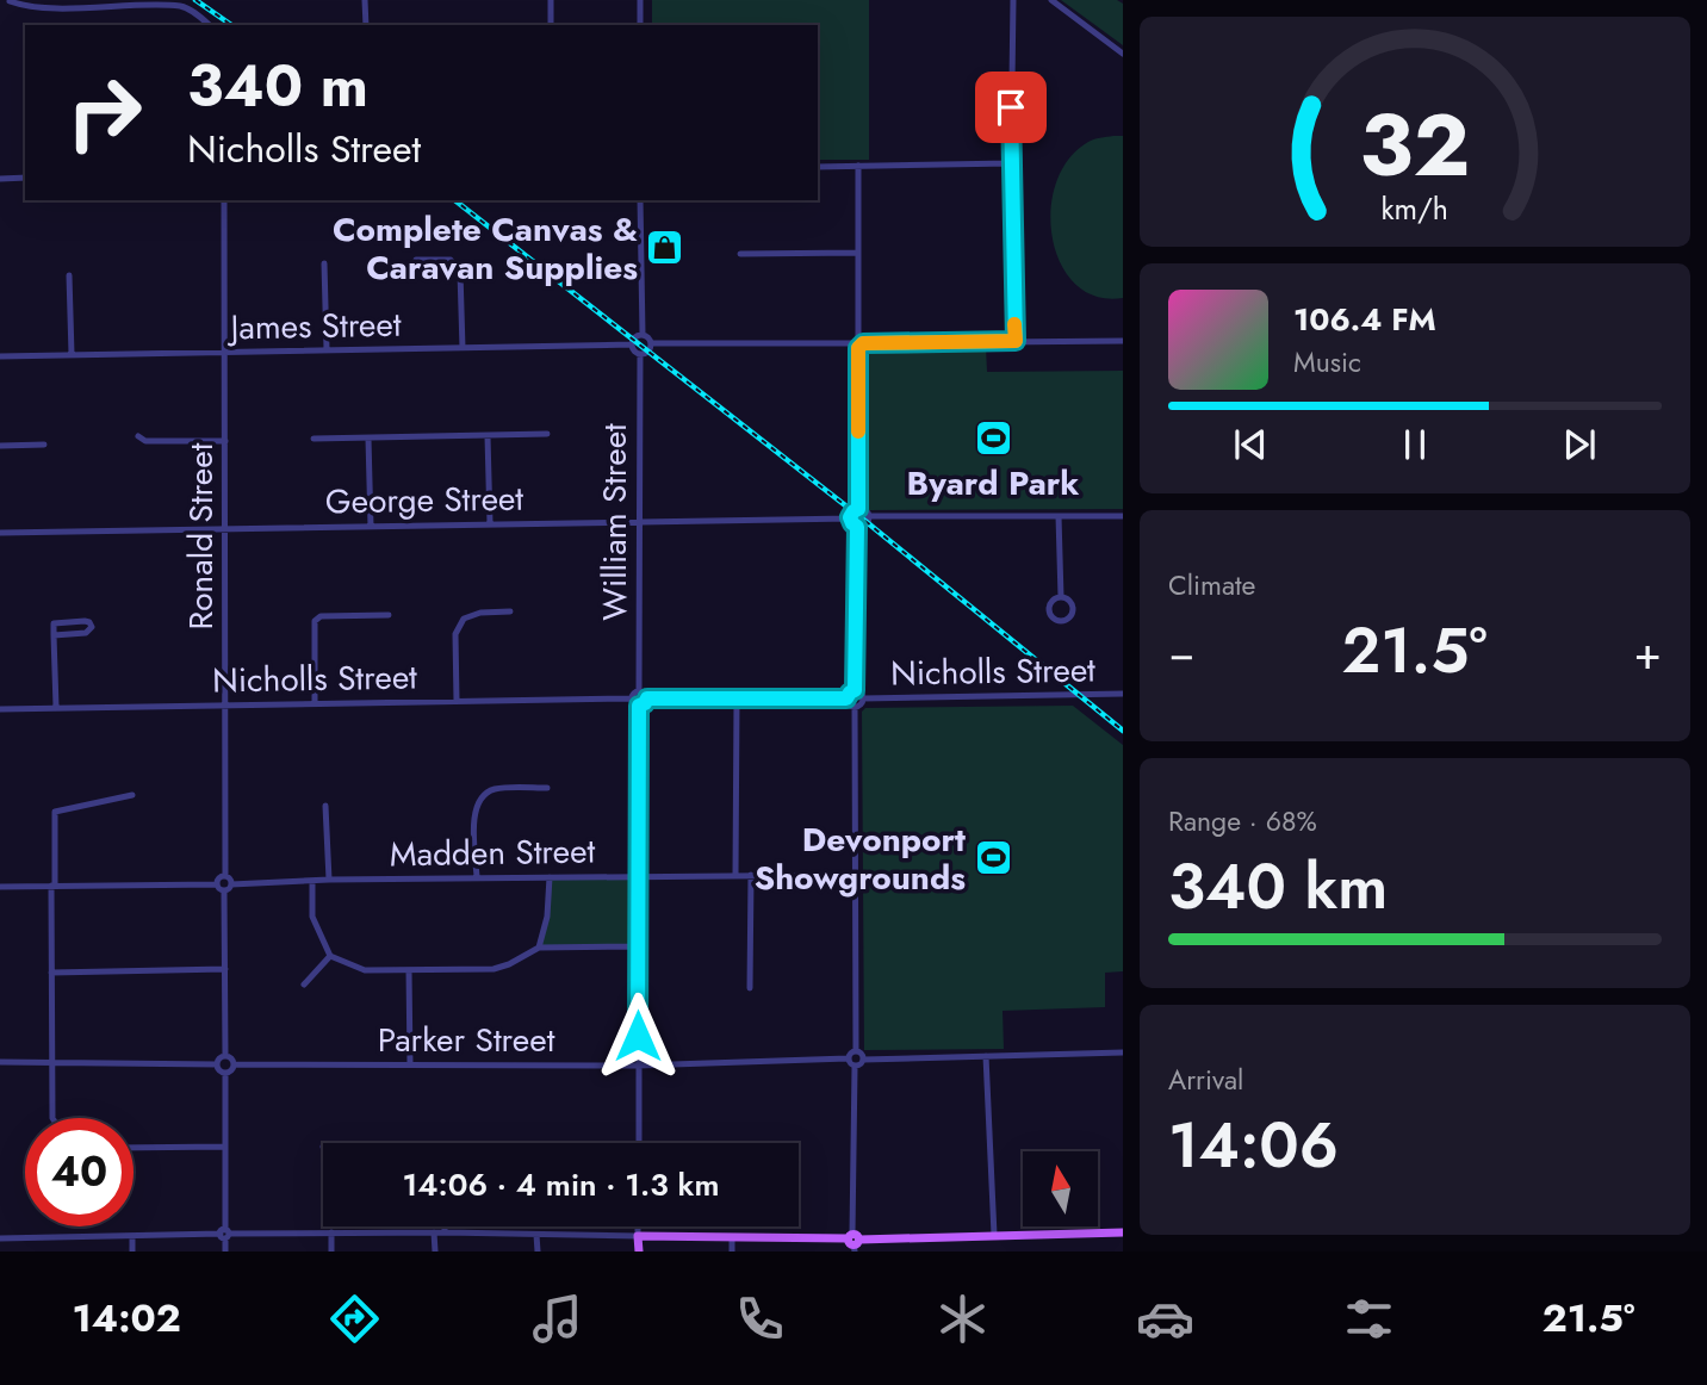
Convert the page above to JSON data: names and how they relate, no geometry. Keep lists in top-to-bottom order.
{
  "streets": {
    "street": [
      "James Street",
      "George Street",
      "William Street",
      "Ronald Street",
      "Nicholls Street",
      "Madden Street",
      "Parker Street"
    ]
  },
  "crossings": [
    ["James Street", "William Street"],
    ["James Street", "Ronald Street"],
    ["George Street", "William Street"],
    ["George Street", "Ronald Street"],
    ["William Street", "Nicholls Street"],
    ["Ronald Street", "Nicholls Street"]
  ],
  "places": {
    "shop": ["Complete Canvas & Caravan Supplies"],
    "sports": ["Byard Park", "Devonport Showgrounds"]
  },
  "north": "top",
  "page": {
    "turn": ["340 m", "Nicholls Street"],
    "song": ["106.4 FM", "Music"],
    "tile": [
      "Climate",
      ["Range · 68%", "340 km"],
      ["Arrival", "14:06"]
    ],
    "heat": ["−", "21.5°", "+"],
    "limit": "40",
    "trip": "14:06 · 4 min · 1.3 km",
    "tabs": ["14:02", "21.5°"],
    "gauge": ["32", "km/h"]
  }
}
